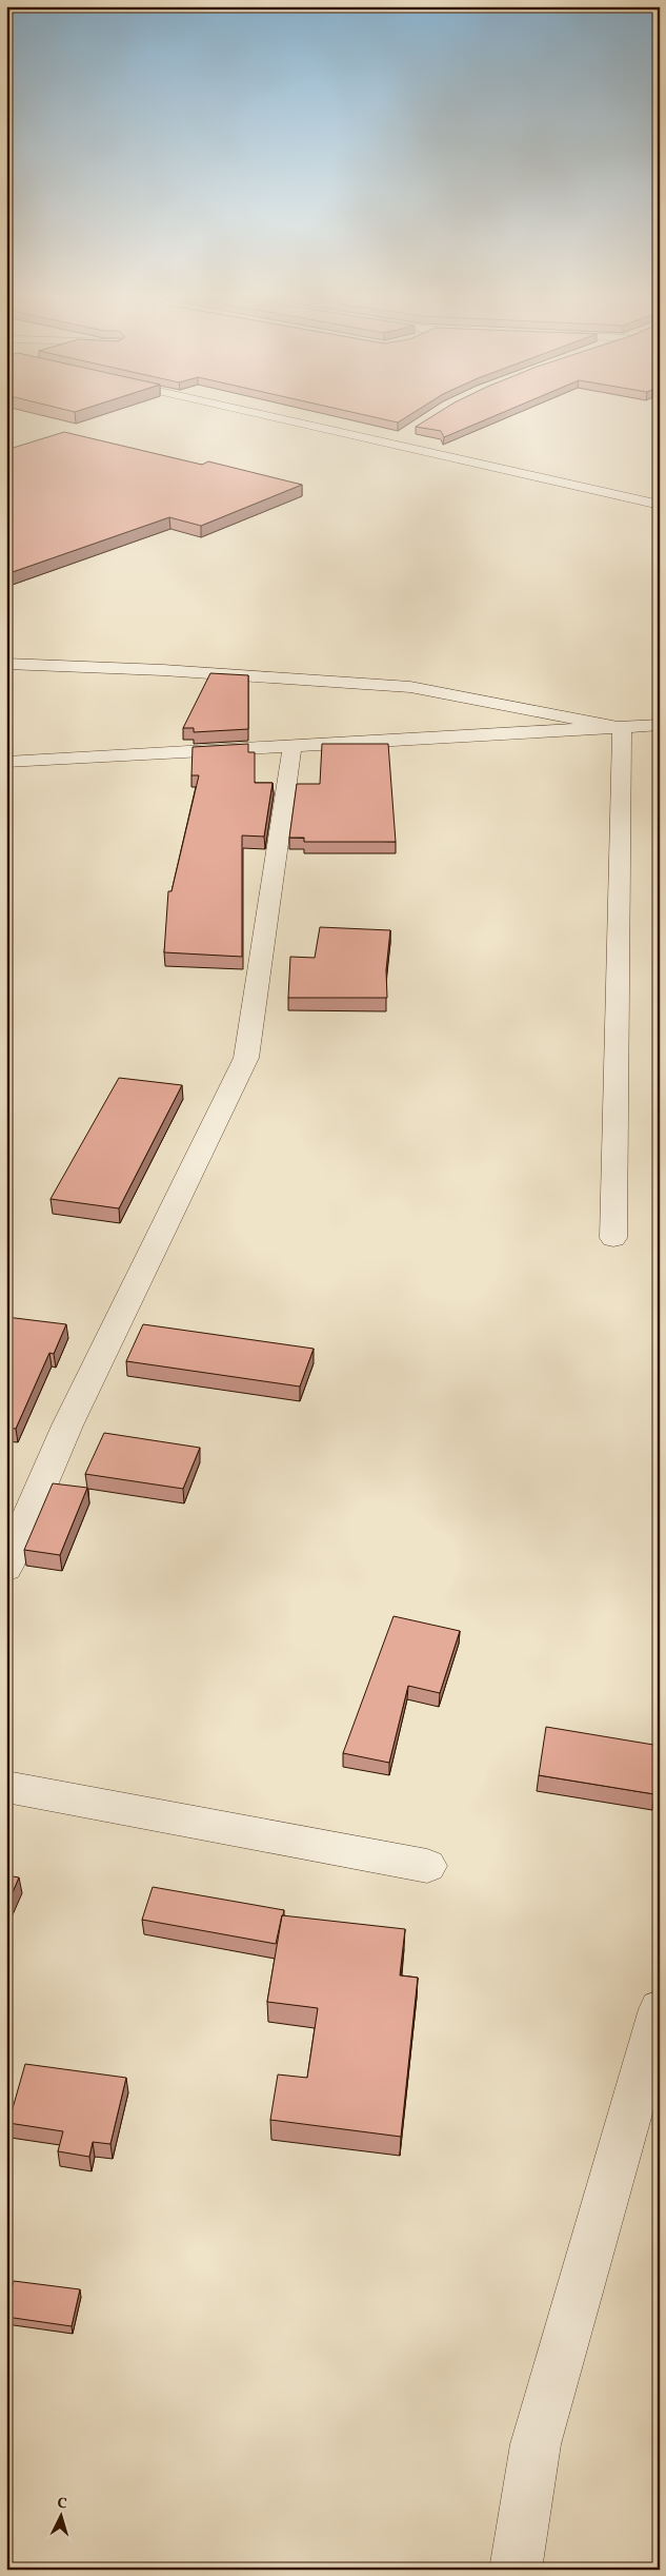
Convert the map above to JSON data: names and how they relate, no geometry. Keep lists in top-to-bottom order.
{
  "north": "top"
}
